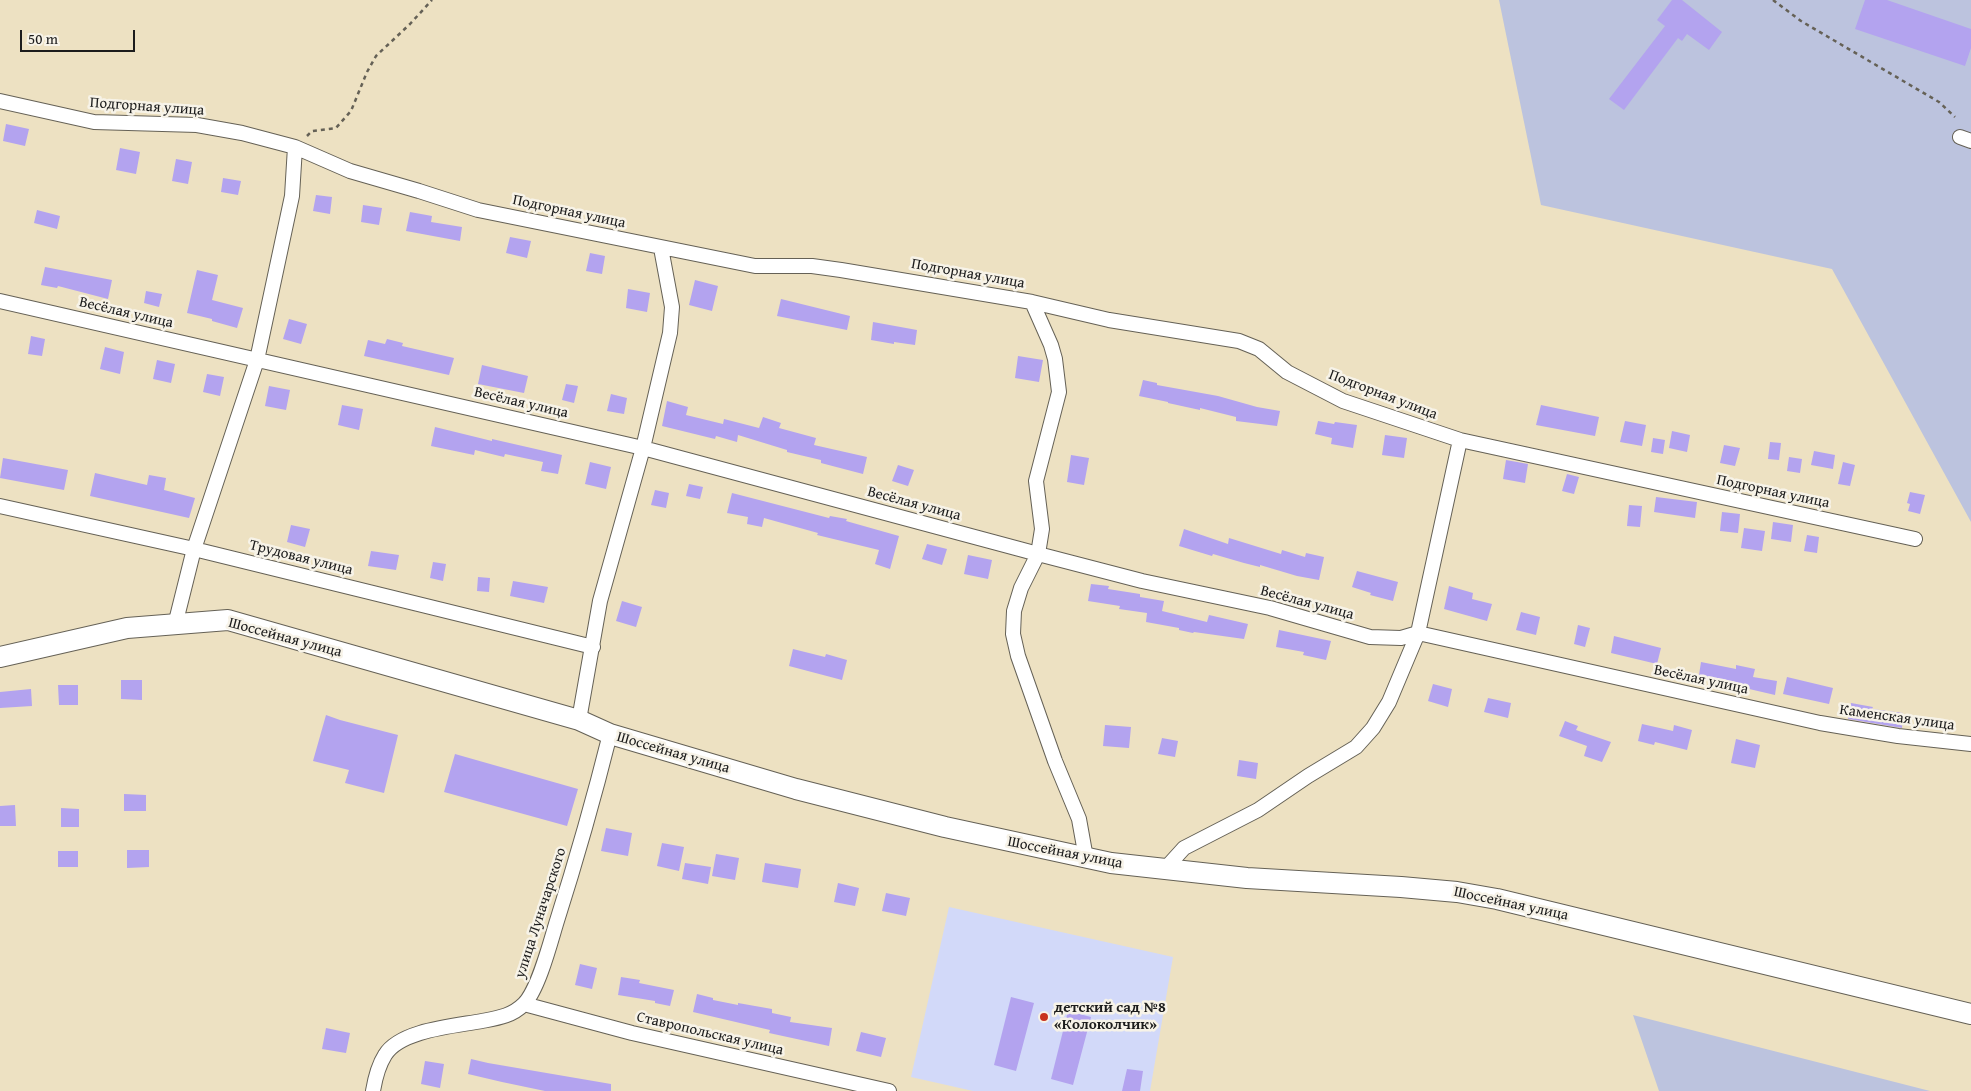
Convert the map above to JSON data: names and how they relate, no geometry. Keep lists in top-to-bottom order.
{
  "streets": {
    "main road": ["Шоссейная улица"],
    "street": [
      "Подгорная улица",
      "Весёлая улица",
      "Трудовая улица",
      "Каменская улица",
      "улица Луначарского",
      "Ставропольская улица"
    ]
  },
  "crossings": [
    ["Весёлая улица", "Каменская улица"],
    ["Шоссейная улица", "улица Луначарского"],
    ["улица Луначарского", "Ставропольская улица"]
  ],
  "places": ["детский сад №8 «Колоколчик»"],
  "scale_bar": "50 m"
}
